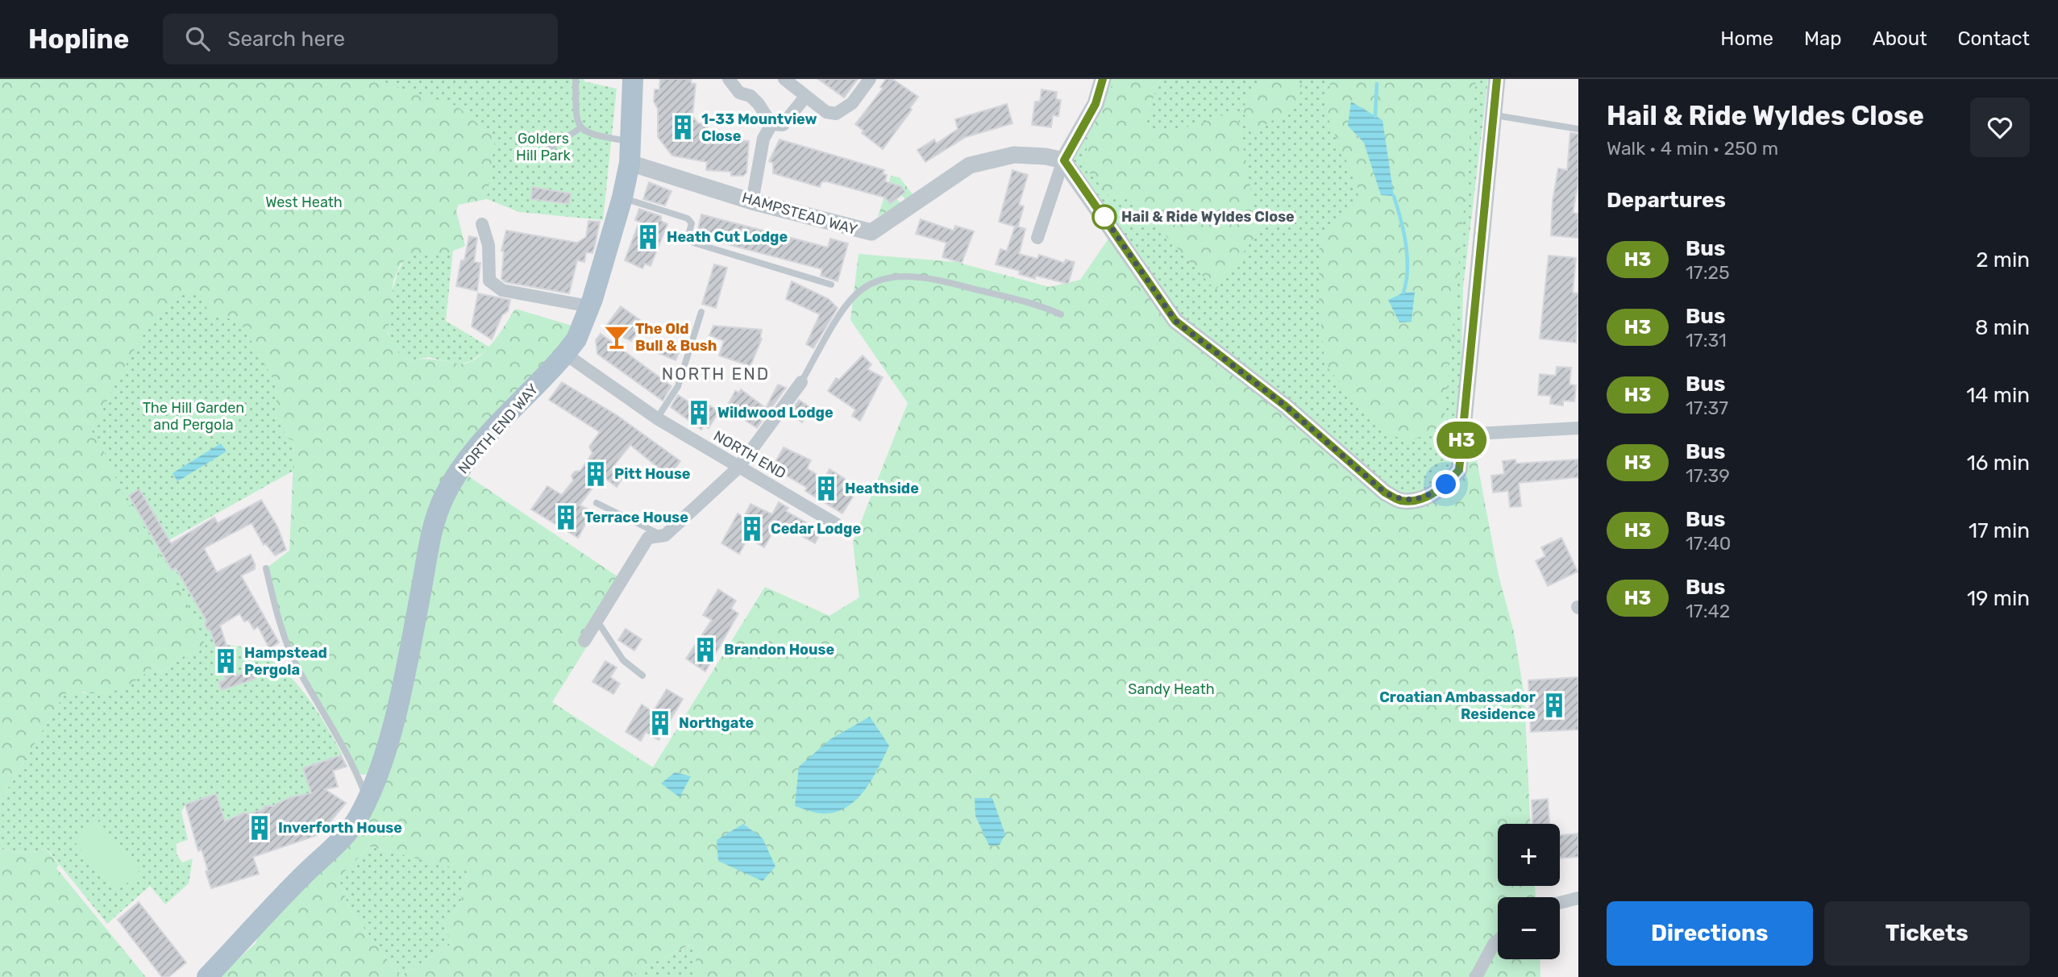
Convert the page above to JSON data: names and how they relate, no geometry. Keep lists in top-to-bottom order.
{
  "streets": {
    "main road": ["NORTH END WAY"],
    "street": ["HAMPSTEAD WAY", "NORTH END"]
  },
  "crossings": [
    ["HAMPSTEAD WAY", "NORTH END WAY"],
    ["NORTH END WAY", "NORTH END"]
  ],
  "districts": ["NORTH END"],
  "parks": [
    "Golders Hill Park",
    "West Heath",
    "The Hill Garden and Pergola",
    "Sandy Heath"
  ],
  "places": {
    "building": [
      "1-33 Mountview Close",
      "Heath Cut Lodge",
      "Wildwood Lodge",
      "Pitt House",
      "Heathside",
      "Terrace House",
      "Cedar Lodge",
      "Brandon House",
      "Hampstead Pergola",
      "Croatian Ambassador Residence",
      "Northgate",
      "Inverforth House"
    ],
    "other": ["Hail & Ride Wyldes Close"],
    "bar": ["The Old Bull & Bush"]
  },
  "lines": ["bus line H3"],
  "page": {
    "header": "Hopline",
    "search": "Search here",
    "nav": [
      "Home",
      "Map",
      "About",
      "Contact"
    ],
    "on_map": "H3",
    "heading": [
      ["Hail & Ride Wyldes Close", "Walk · 4 min · 250 m"],
      "Departures"
    ],
    "list": [
      {
        "mark": "H3",
        "name": "Bus",
        "note": "17:25",
        "value": "2 min"
      },
      {
        "mark": "H3",
        "name": "Bus",
        "note": "17:31",
        "value": "8 min"
      },
      {
        "mark": "H3",
        "name": "Bus",
        "note": "17:37",
        "value": "14 min"
      },
      {
        "mark": "H3",
        "name": "Bus",
        "note": "17:39",
        "value": "16 min"
      },
      {
        "mark": "H3",
        "name": "Bus",
        "note": "17:40",
        "value": "17 min"
      },
      {
        "mark": "H3",
        "name": "Bus",
        "note": "17:42",
        "value": "19 min"
      }
    ],
    "map_buttons": ["+", "−"],
    "buttons": ["Directions", "Tickets"]
  }
}
